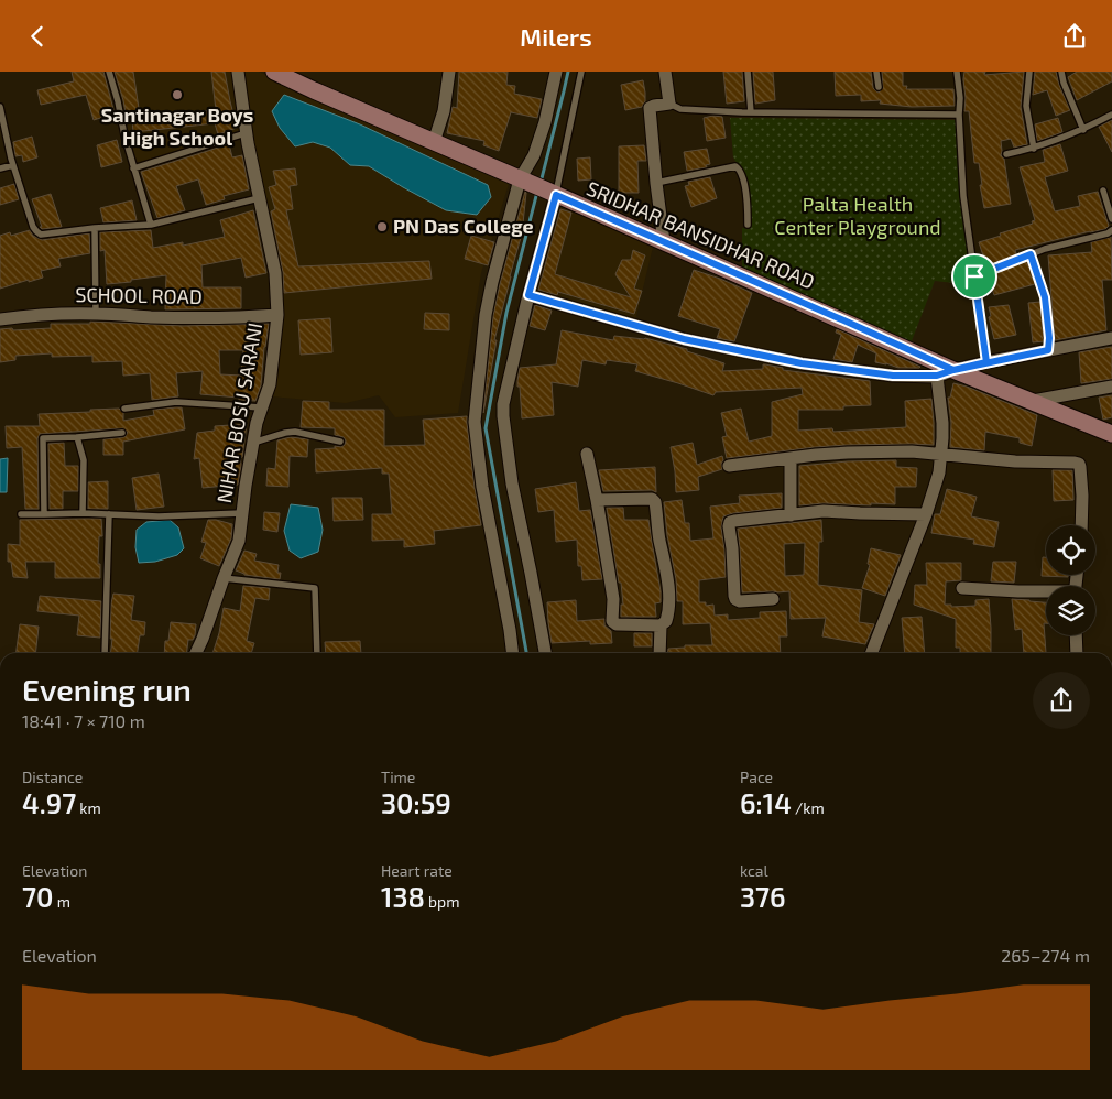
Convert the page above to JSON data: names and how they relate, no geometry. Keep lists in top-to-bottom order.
{
  "streets": {
    "street": ["SRIDHAR BANSIDHAR ROAD", "SCHOOL ROAD", "NIHAR BOSU SARANI"]
  },
  "crossings": [
    ["SCHOOL ROAD", "NIHAR BOSU SARANI"]
  ],
  "parks": ["Palta Health Center Playground"],
  "places": ["Santinagar Boys High School", "PN Das College"],
  "page": {
    "header": "Milers",
    "heading": ["Evening run", "18:41 · 7 × 710 m"],
    "stats": [
      ["Distance", "4.97 km"],
      ["Time", "30:59"],
      ["Pace", "6:14 /km"],
      ["Elevation", "70 m"],
      ["Heart rate", "138 bpm"],
      ["kcal", "376"]
    ],
    "chart": ["Elevation", "265–274 m"]
  }
}
